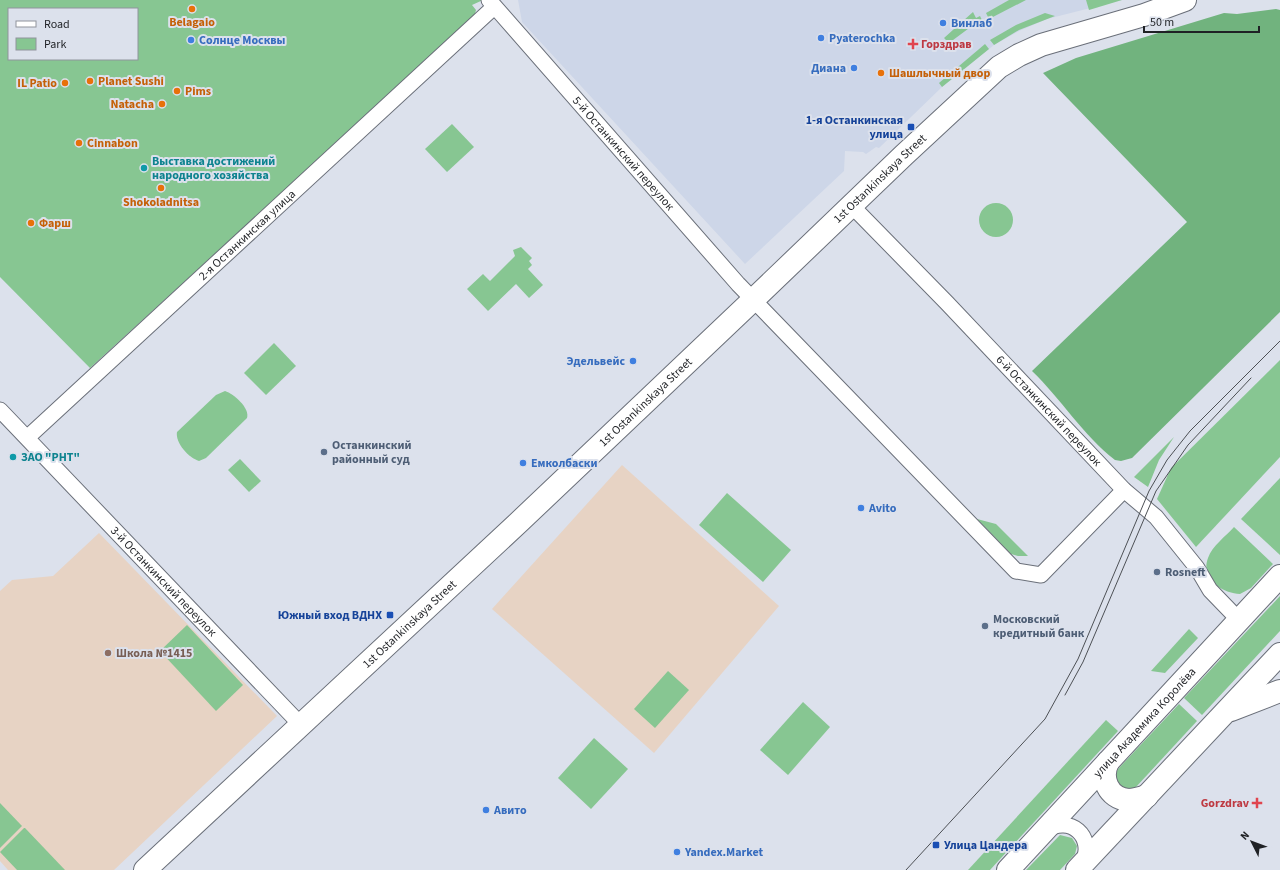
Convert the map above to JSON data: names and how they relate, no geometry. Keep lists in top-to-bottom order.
{
  "streets": {
    "street": [
      "5-й Останкинский переулок",
      "1st Ostankinskaya Street",
      "2-я Останкинская улица",
      "6-й Останкинский переулок",
      "3-й Останкинский переулок",
      "улица Академика Королёва"
    ]
  },
  "crossings": [
    ["5-й Останкинский переулок", "1st Ostankinskaya Street"],
    ["5-й Останкинский переулок", "2-я Останкинская улица"],
    ["5-й Останкинский переулок", "6-й Останкинский переулок"],
    ["1st Ostankinskaya Street", "6-й Останкинский переулок"],
    ["1st Ostankinskaya Street", "3-й Останкинский переулок"],
    ["2-я Останкинская улица", "3-й Останкинский переулок"],
    ["6-й Останкинский переулок", "улица Академика Королёва"]
  ],
  "places": {
    "other": [
      "Belagaio",
      "Винлаб",
      "Pyaterochka",
      "Солнце Москвы",
      "Диана",
      "Шашлычный двор",
      "Planet Sushi",
      "IL Patio",
      "Pims",
      "Natacha",
      "Cinnabon",
      "Выставка достижений народного хозяйства",
      "Shokoladnitsa",
      "Фарш",
      "Эдельвейс",
      "Останкинский районный суд",
      "ЗАО \"РНТ\"",
      "Емколбаски",
      "Avito",
      "Rosneft",
      "Московский кредитный банк",
      "Школа №1415",
      "Авито",
      "Yandex.Market"
    ],
    "health": ["Горздрав", "Gorzdrav"],
    "transit": ["1-я Останкинская улица", "Южный вход ВДНХ", "Улица Цандера"]
  },
  "legend": ["Road", "Park"],
  "scale_bar": "50 m",
  "north": "top left"
}
